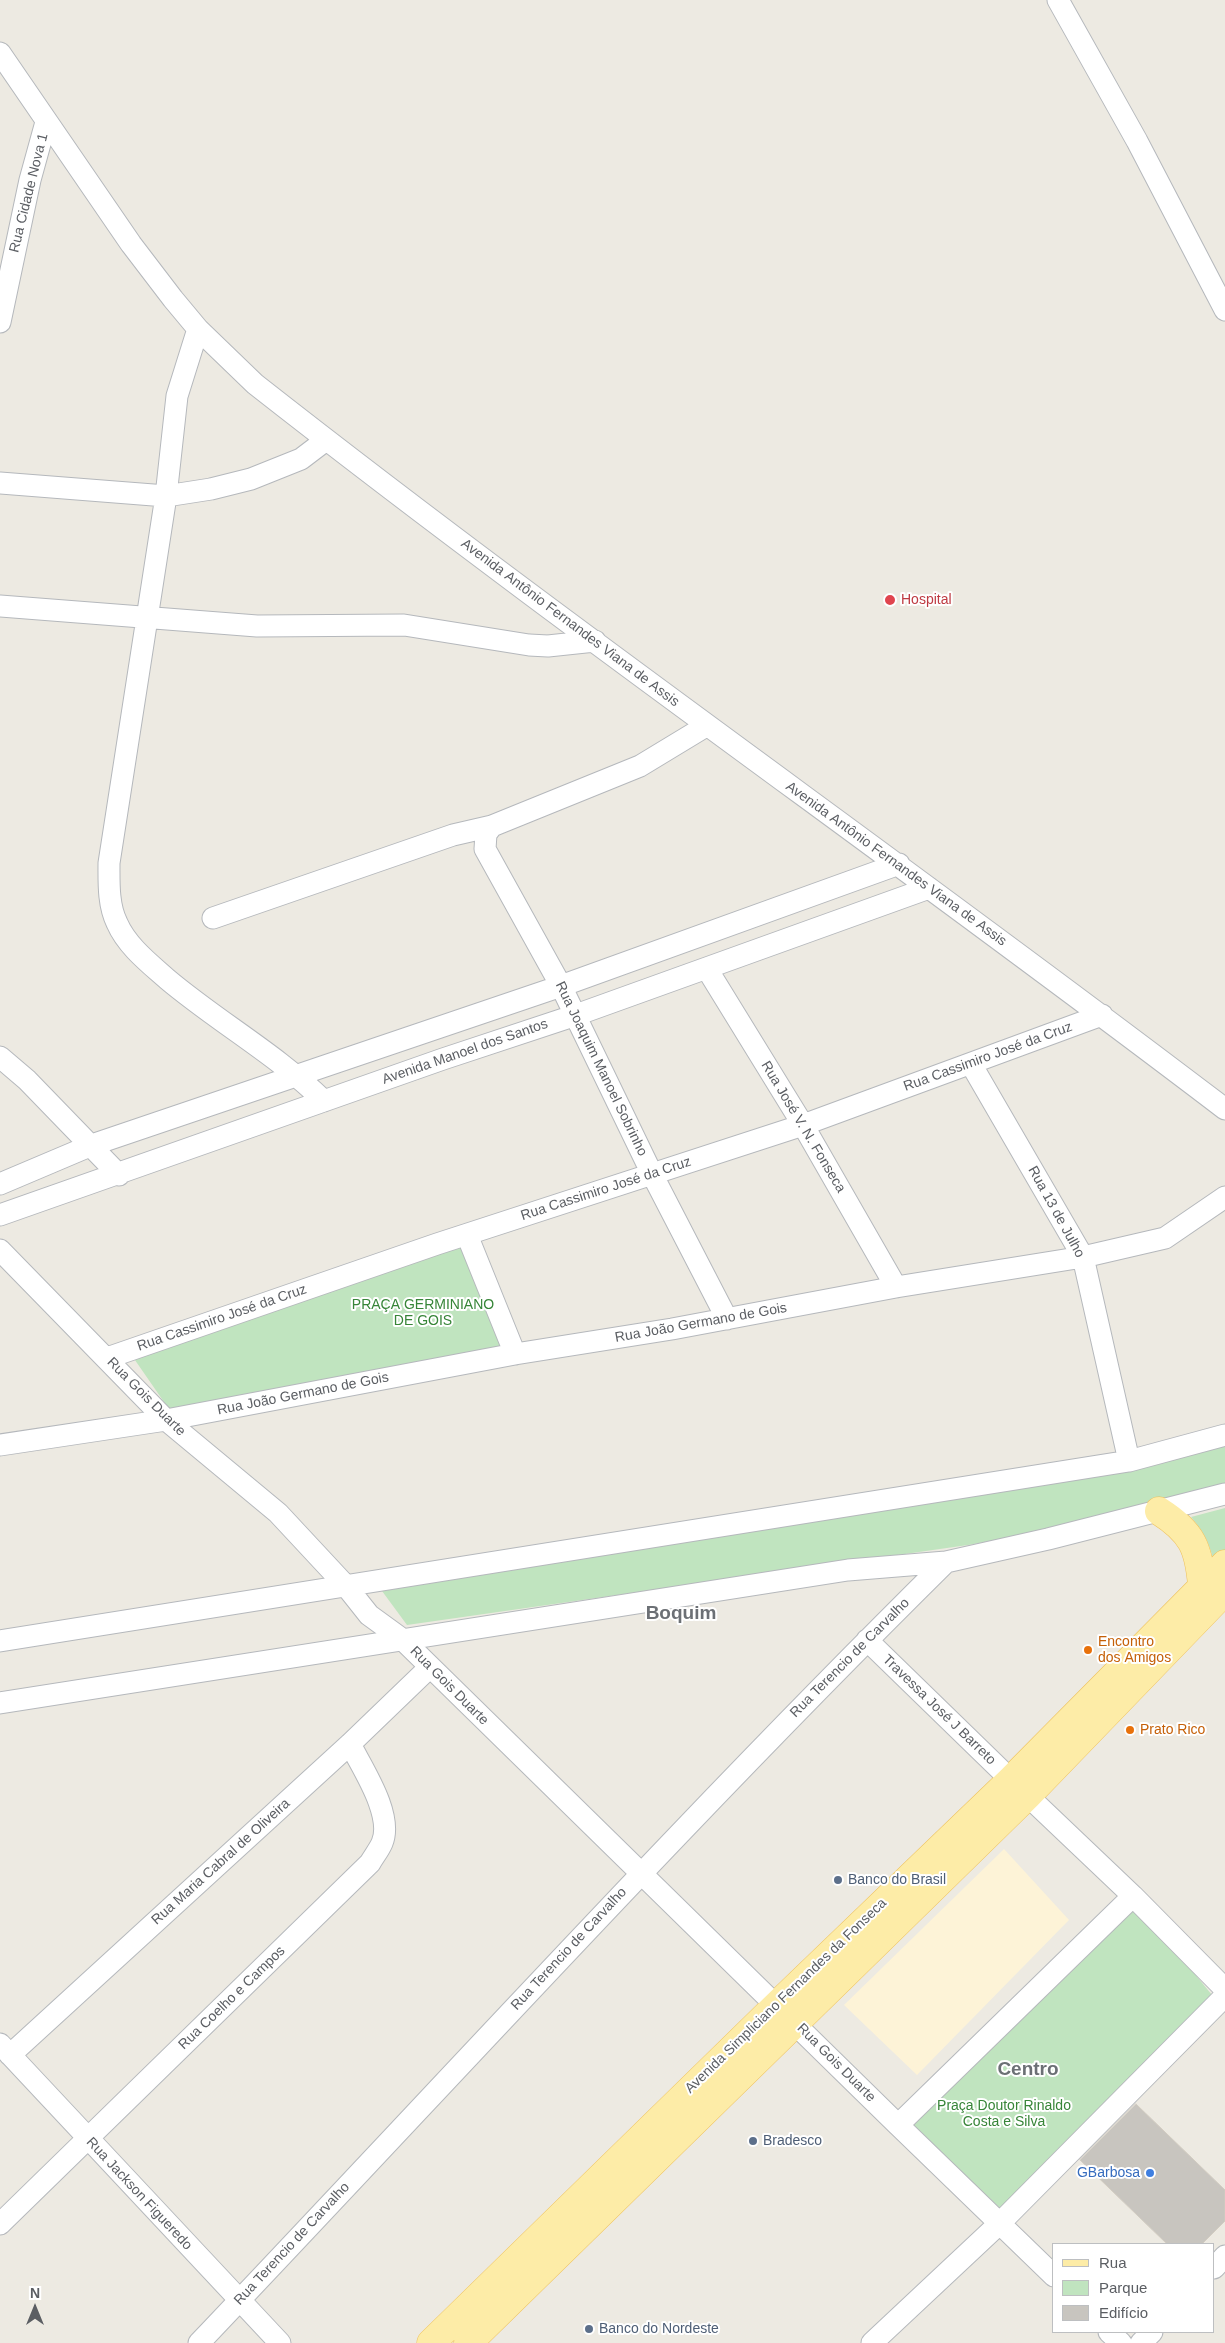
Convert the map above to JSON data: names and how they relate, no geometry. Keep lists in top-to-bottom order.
{
  "streets": {
    "main road": ["Avenida Simpliciano Fernandes da Fonseca"],
    "street": [
      "Rua Cidade Nova 1",
      "Avenida Antônio Fernandes Viana de Assis",
      "Avenida Manoel dos Santos",
      "Rua Cassimiro José da Cruz",
      "Rua Joaquim Manoel Sobrinho",
      "Rua José V. N. Fonseca",
      "Rua 13 de Julho",
      "Rua João Germano de Gois",
      "Rua Gois Duarte",
      "Rua Terencio de Carvalho",
      "Travessa José J Barreto",
      "Rua Maria Cabral de Oliveira",
      "Rua Coelho e Campos",
      "Rua Jackson Figueredo"
    ]
  },
  "crossings": [
    ["Rua Cidade Nova 1", "Avenida Antônio Fernandes Viana de Assis"],
    ["Avenida Antônio Fernandes Viana de Assis", "Avenida Manoel dos Santos"],
    ["Avenida Antônio Fernandes Viana de Assis", "Rua Cassimiro José da Cruz"],
    ["Avenida Manoel dos Santos", "Rua Joaquim Manoel Sobrinho"],
    ["Avenida Manoel dos Santos", "Rua José V. N. Fonseca"],
    ["Rua Cassimiro José da Cruz", "Rua Joaquim Manoel Sobrinho"],
    ["Rua Cassimiro José da Cruz", "Rua José V. N. Fonseca"],
    ["Rua Cassimiro José da Cruz", "Rua 13 de Julho"],
    ["Rua Cassimiro José da Cruz", "Rua Gois Duarte"],
    ["Rua Joaquim Manoel Sobrinho", "Rua João Germano de Gois"],
    ["Rua José V. N. Fonseca", "Rua João Germano de Gois"],
    ["Rua 13 de Julho", "Rua João Germano de Gois"],
    ["Rua João Germano de Gois", "Rua Gois Duarte"],
    ["Rua Gois Duarte", "Rua Terencio de Carvalho"],
    ["Rua Gois Duarte", "Rua Maria Cabral de Oliveira"],
    ["Rua Gois Duarte", "Avenida Simpliciano Fernandes da Fonseca"],
    ["Rua Terencio de Carvalho", "Travessa José J Barreto"],
    ["Rua Terencio de Carvalho", "Rua Jackson Figueredo"],
    ["Travessa José J Barreto", "Avenida Simpliciano Fernandes da Fonseca"],
    ["Rua Maria Cabral de Oliveira", "Rua Coelho e Campos"],
    ["Rua Maria Cabral de Oliveira", "Rua Jackson Figueredo"],
    ["Rua Coelho e Campos", "Rua Jackson Figueredo"]
  ],
  "districts": ["Boquim", "Centro"],
  "parks": ["PRAÇA GERMINIANO DE GOIS", "Praça Doutor Rinaldo Costa e Silva"],
  "places": [
    "Hospital",
    "Encontro dos Amigos",
    "Prato Rico",
    "Banco do Brasil",
    "Bradesco",
    "GBarbosa",
    "Banco do Nordeste"
  ],
  "legend": ["Rua", "Parque", "Edifício"],
  "north": "top"
}
